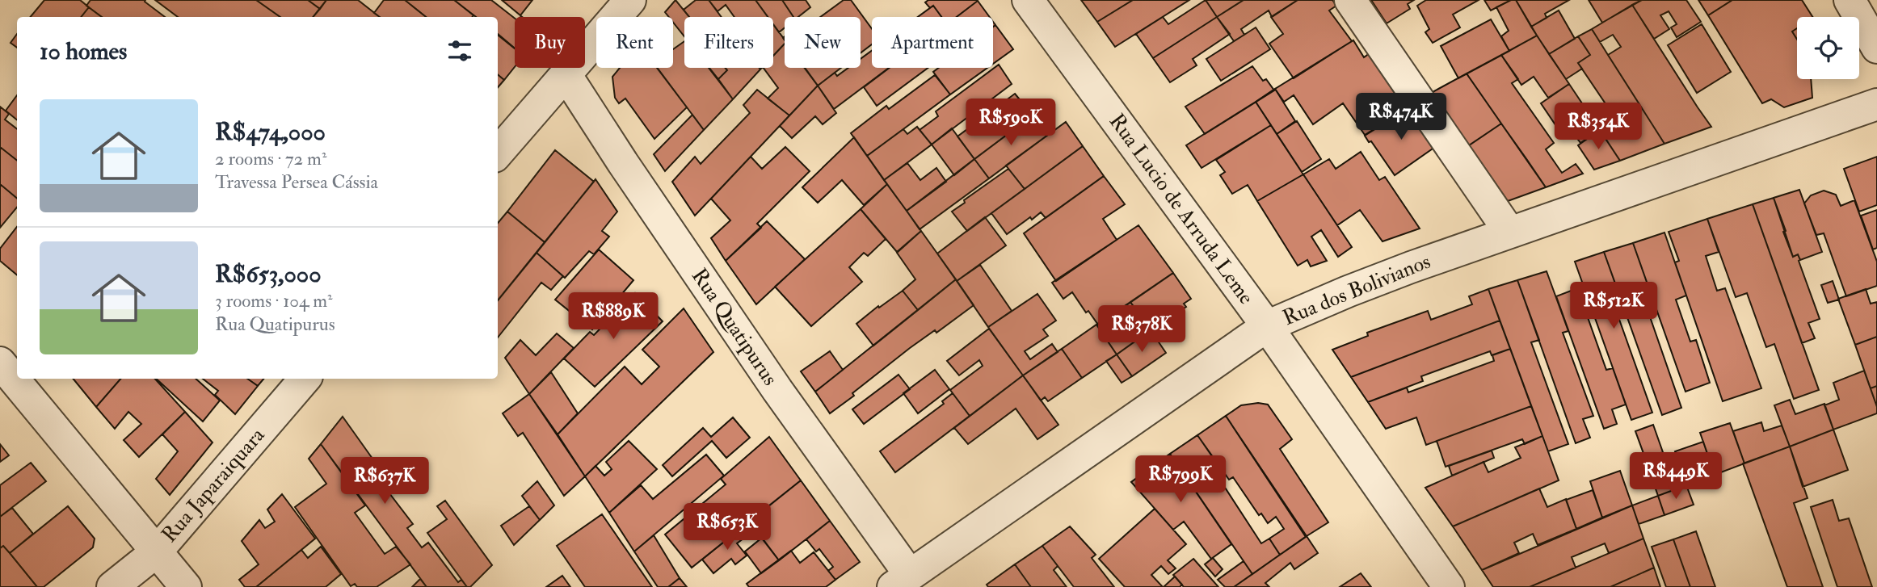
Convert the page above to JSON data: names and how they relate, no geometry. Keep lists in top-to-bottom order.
{
  "streets": {
    "street": [
      "Rua Lucio de Arruda Leme",
      "Rua dos Bolivianos",
      "Rua Quatipurus",
      "Rua Japaraiquara"
    ]
  },
  "crossings": [
    ["Rua Lucio de Arruda Leme", "Rua dos Bolivianos"],
    ["Rua dos Bolivianos", "Rua Quatipurus"]
  ],
  "page": {
    "chip": [
      "Buy",
      "Rent",
      "Filters",
      "New",
      "Apartment"
    ],
    "heading": "10 homes",
    "list": [
      {
        "name": "R$474,000",
        "note": "2 rooms · 72 m² · Travessa Persea Cássia"
      },
      {
        "name": "R$653,000",
        "note": "3 rooms · 104 m² · Rua Quatipurus"
      }
    ],
    "price": [
      "R$474K",
      "R$590K",
      "R$354K",
      "R$512K",
      "R$889K",
      "R$378K",
      "R$449K",
      "R$799K",
      "R$637K",
      "R$653K"
    ]
  }
}
